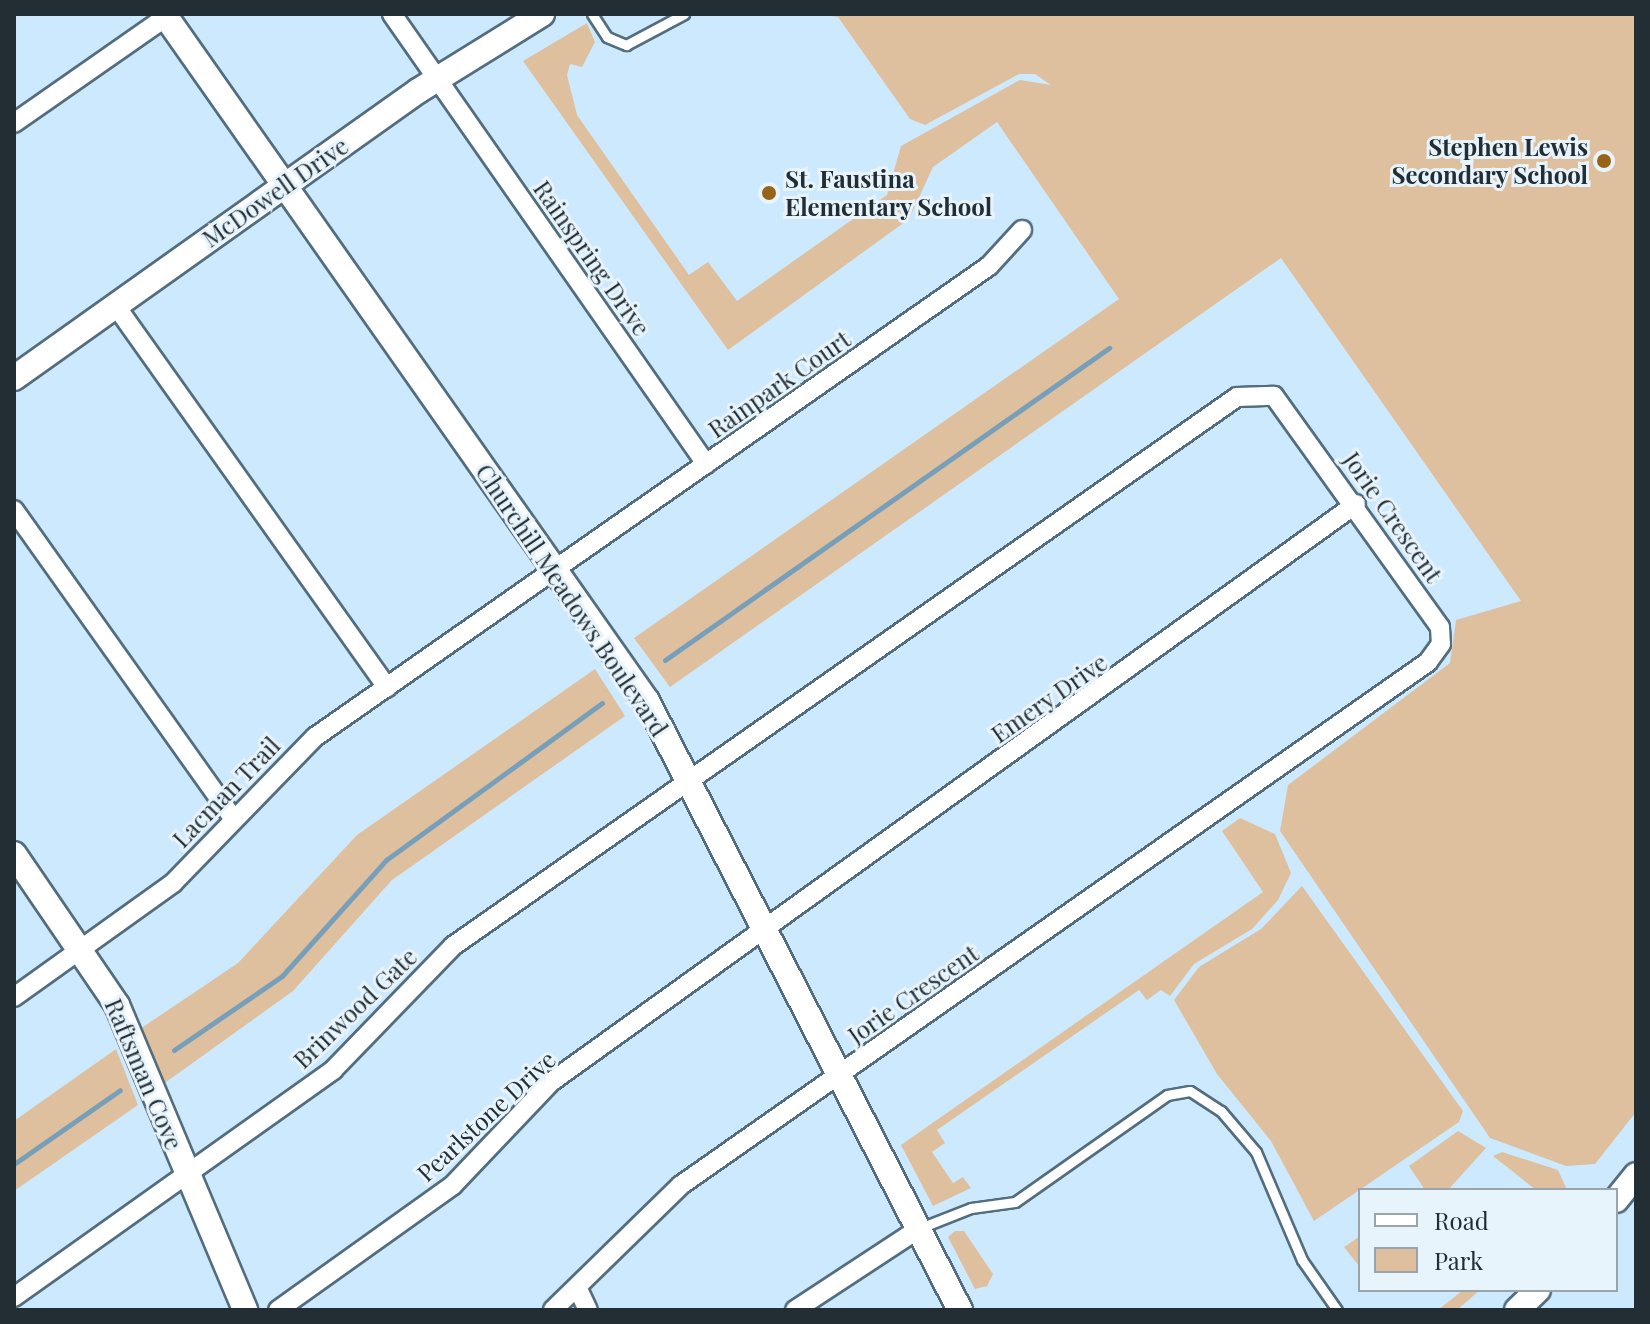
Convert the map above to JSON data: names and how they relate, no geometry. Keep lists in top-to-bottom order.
{
  "streets": {
    "street": [
      "McDowell Drive",
      "Rainspring Drive",
      "Rainpark Court",
      "Jorie Crescent",
      "Churchill Meadows Boulevard",
      "Emery Drive",
      "Lacman Trail",
      "Brinwood Gate",
      "Raftsman Cove",
      "Pearlstone Drive"
    ]
  },
  "crossings": [
    ["McDowell Drive", "Rainspring Drive"],
    ["McDowell Drive", "Churchill Meadows Boulevard"],
    ["Rainspring Drive", "Rainpark Court"],
    ["Rainpark Court", "Churchill Meadows Boulevard"],
    ["Rainpark Court", "Lacman Trail"],
    ["Jorie Crescent", "Churchill Meadows Boulevard"],
    ["Jorie Crescent", "Emery Drive"],
    ["Jorie Crescent", "Brinwood Gate"],
    ["Churchill Meadows Boulevard", "Emery Drive"],
    ["Churchill Meadows Boulevard", "Lacman Trail"],
    ["Churchill Meadows Boulevard", "Brinwood Gate"],
    ["Churchill Meadows Boulevard", "Pearlstone Drive"],
    ["Emery Drive", "Pearlstone Drive"],
    ["Lacman Trail", "Raftsman Cove"],
    ["Brinwood Gate", "Raftsman Cove"]
  ],
  "places": ["Stephen Lewis Secondary School", "St. Faustina Elementary School"],
  "legend": ["Road", "Park"]
}
